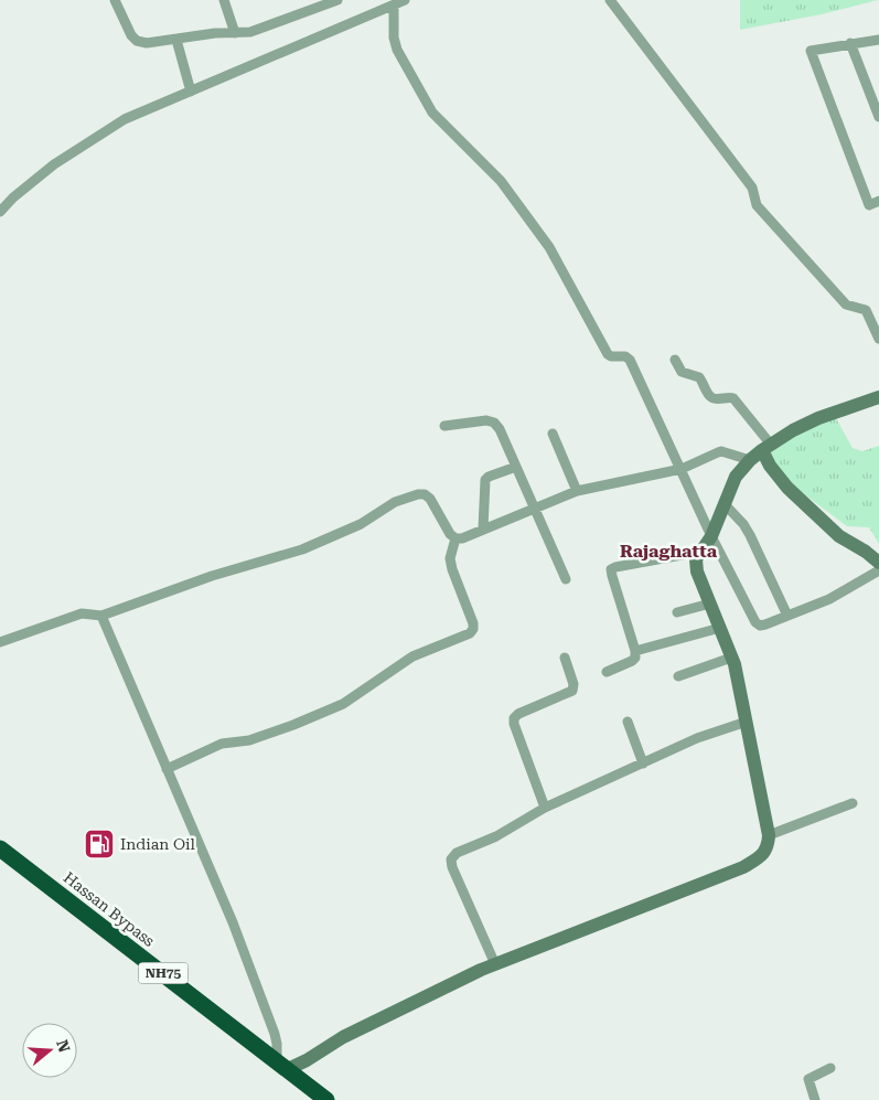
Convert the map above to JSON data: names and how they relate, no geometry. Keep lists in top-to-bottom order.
{
  "streets": {
    "highway": ["Hassan Bypass", "NH75"]
  },
  "districts": ["Rajaghatta"],
  "places": {
    "fuel station": ["Indian Oil"]
  },
  "north": "right"
}
